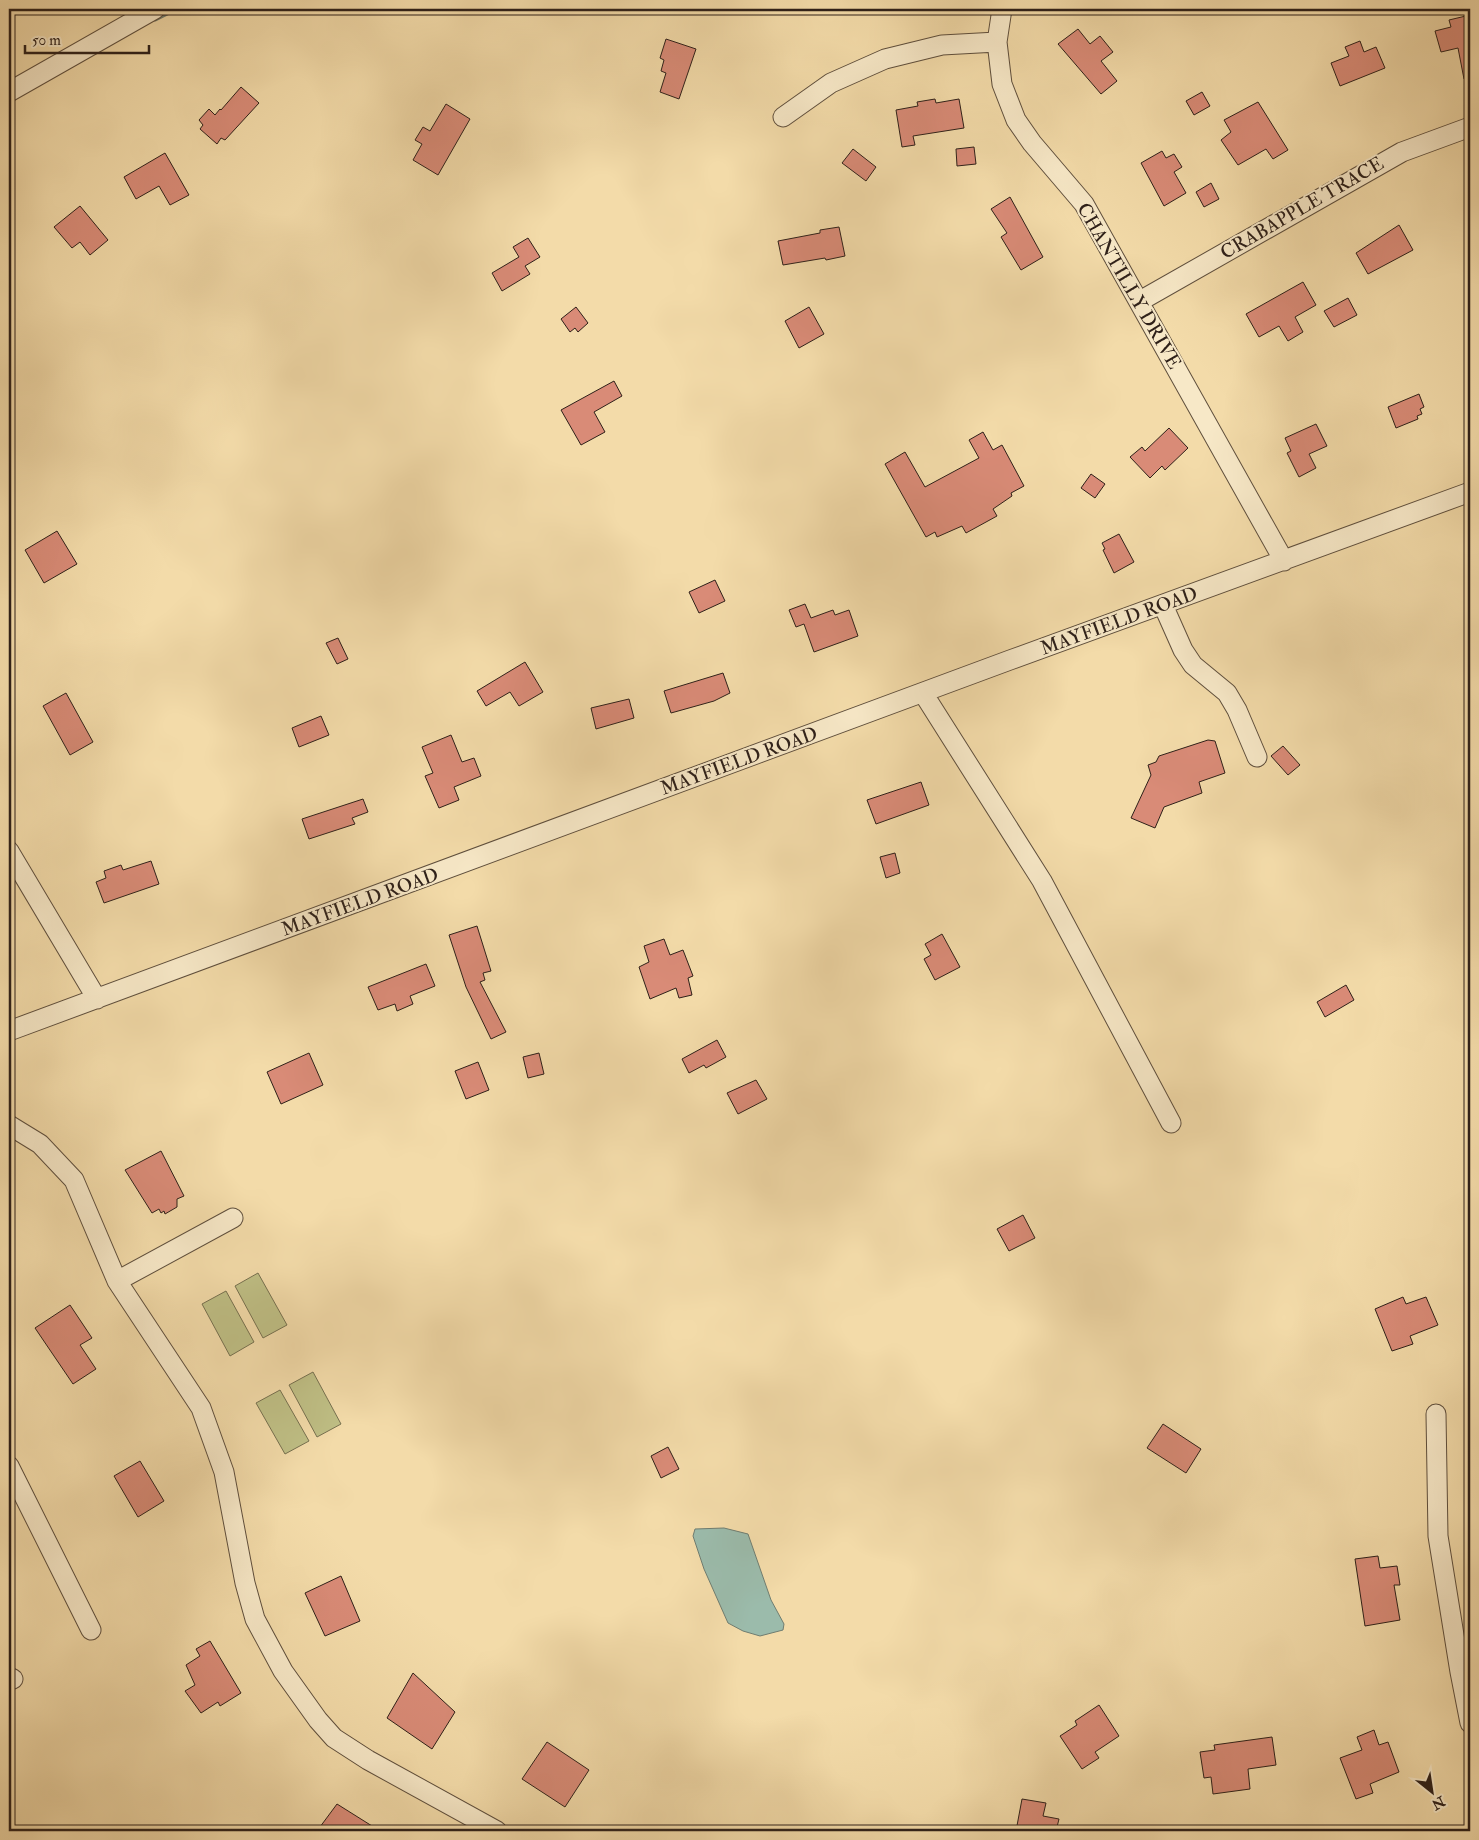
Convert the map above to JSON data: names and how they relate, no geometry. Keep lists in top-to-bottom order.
{
  "streets": {
    "street": ["CRABAPPLE TRACE", "CHANTILLY DRIVE", "MAYFIELD ROAD"]
  },
  "crossings": [
    ["CRABAPPLE TRACE", "CHANTILLY DRIVE"],
    ["CHANTILLY DRIVE", "MAYFIELD ROAD"]
  ],
  "scale_bar": "50 m",
  "north": "bottom right"
}
